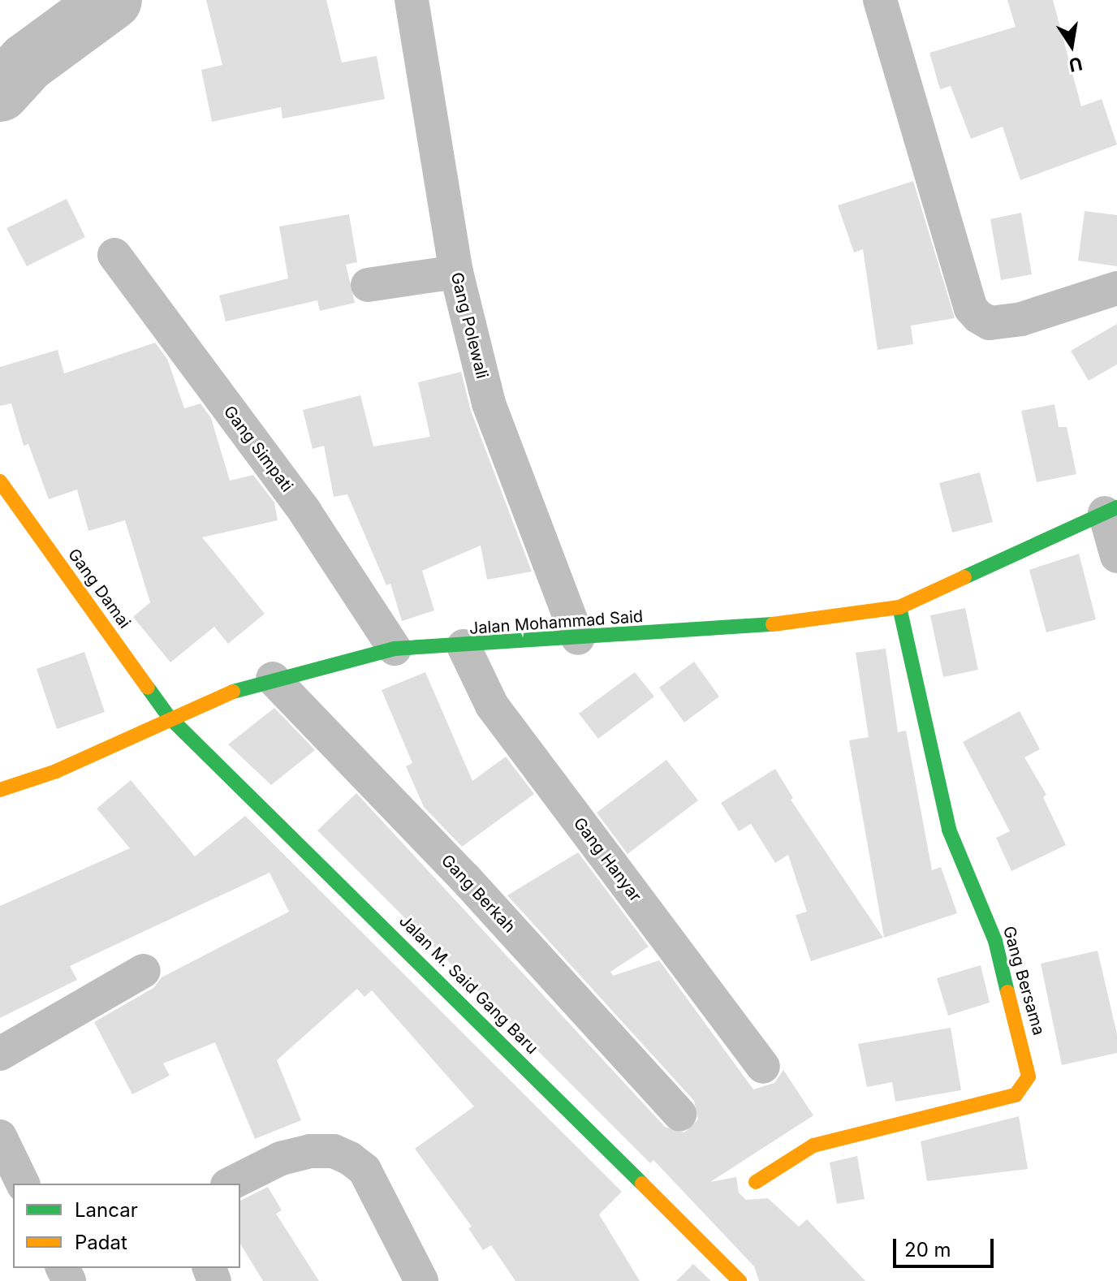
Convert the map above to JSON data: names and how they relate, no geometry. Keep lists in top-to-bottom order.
{
  "streets": {
    "street": [
      "Gang Polewali",
      "Gang Simpati",
      "Gang Damai",
      "Jalan Mohammad Said",
      "Gang Hanyar",
      "Gang Berkah",
      "Gang Bersama",
      "Jalan M. Said Gang Baru"
    ]
  },
  "crossings": [
    ["Gang Polewali", "Jalan Mohammad Said"],
    ["Gang Simpati", "Jalan Mohammad Said"],
    ["Gang Damai", "Jalan Mohammad Said"],
    ["Gang Damai", "Jalan M. Said Gang Baru"],
    ["Jalan Mohammad Said", "Gang Hanyar"],
    ["Jalan Mohammad Said", "Gang Berkah"],
    ["Jalan Mohammad Said", "Gang Bersama"],
    ["Jalan Mohammad Said", "Jalan M. Said Gang Baru"]
  ],
  "legend": ["Lancar", "Padat"],
  "scale_bar": "20 m",
  "north": "bottom"
}
